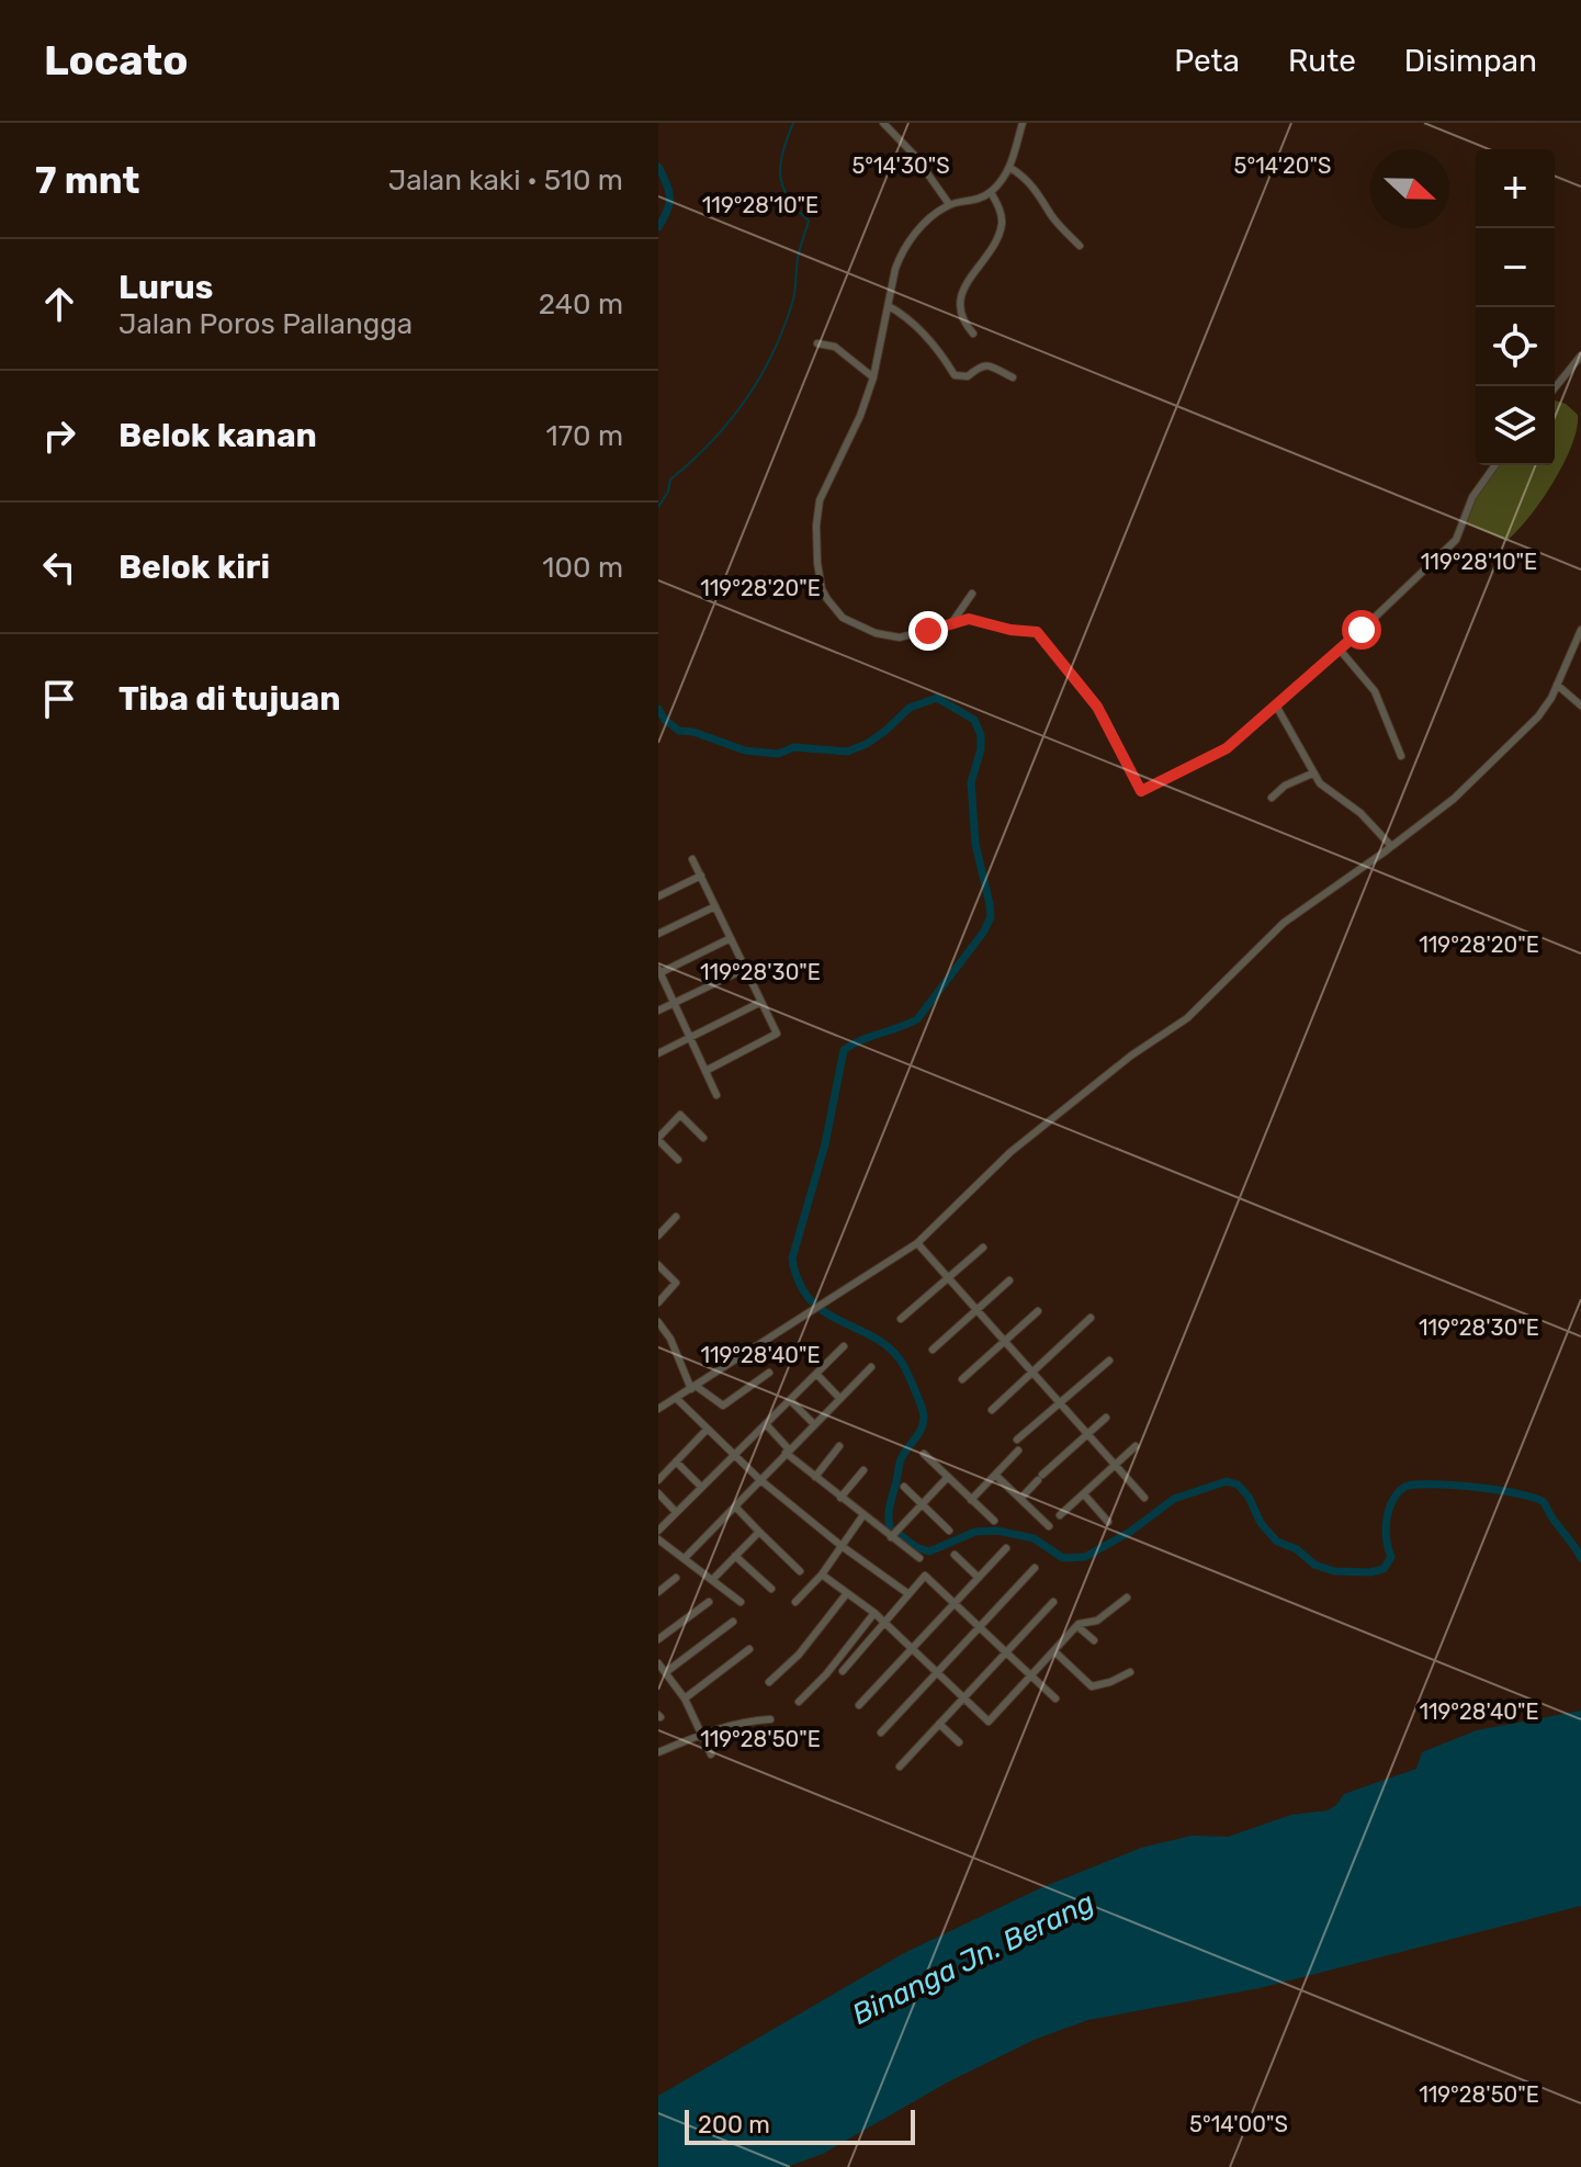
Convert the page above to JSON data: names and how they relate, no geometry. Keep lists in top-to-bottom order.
{
  "water": ["Binanga Jn. Berang"],
  "scale_bar": "200 m",
  "north": "right",
  "page": {
    "header": "Locato",
    "nav": ["Peta", "Rute", "Disimpan"],
    "heading": ["7 mnt", "Jalan kaki · 510 m"],
    "map_buttons": ["+", "−"],
    "list": [
      ["Lurus", "Jalan Poros Pallangga", "240 m"],
      ["Belok kanan", "170 m"],
      ["Belok kiri", "100 m"],
      "Tiba di tujuan"
    ],
    "scale": "200 m"
  },
  "coordinates": [
    "5°14'30\"S",
    "5°14'20\"S",
    "119°28'10\"E",
    "119°28'20\"E",
    "119°28'30\"E",
    "119°28'40\"E",
    "119°28'50\"E",
    "5°14'00\"S"
  ]
}
